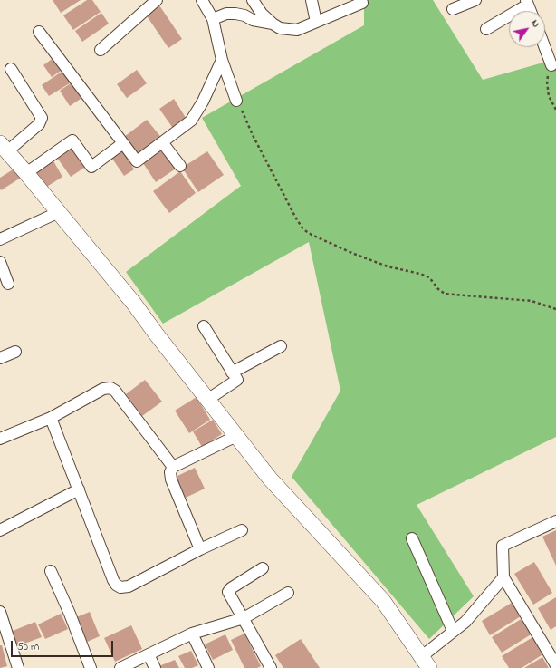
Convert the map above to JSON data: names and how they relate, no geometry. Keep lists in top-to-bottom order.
{
  "scale_bar": "50 m",
  "north": "top right"
}
